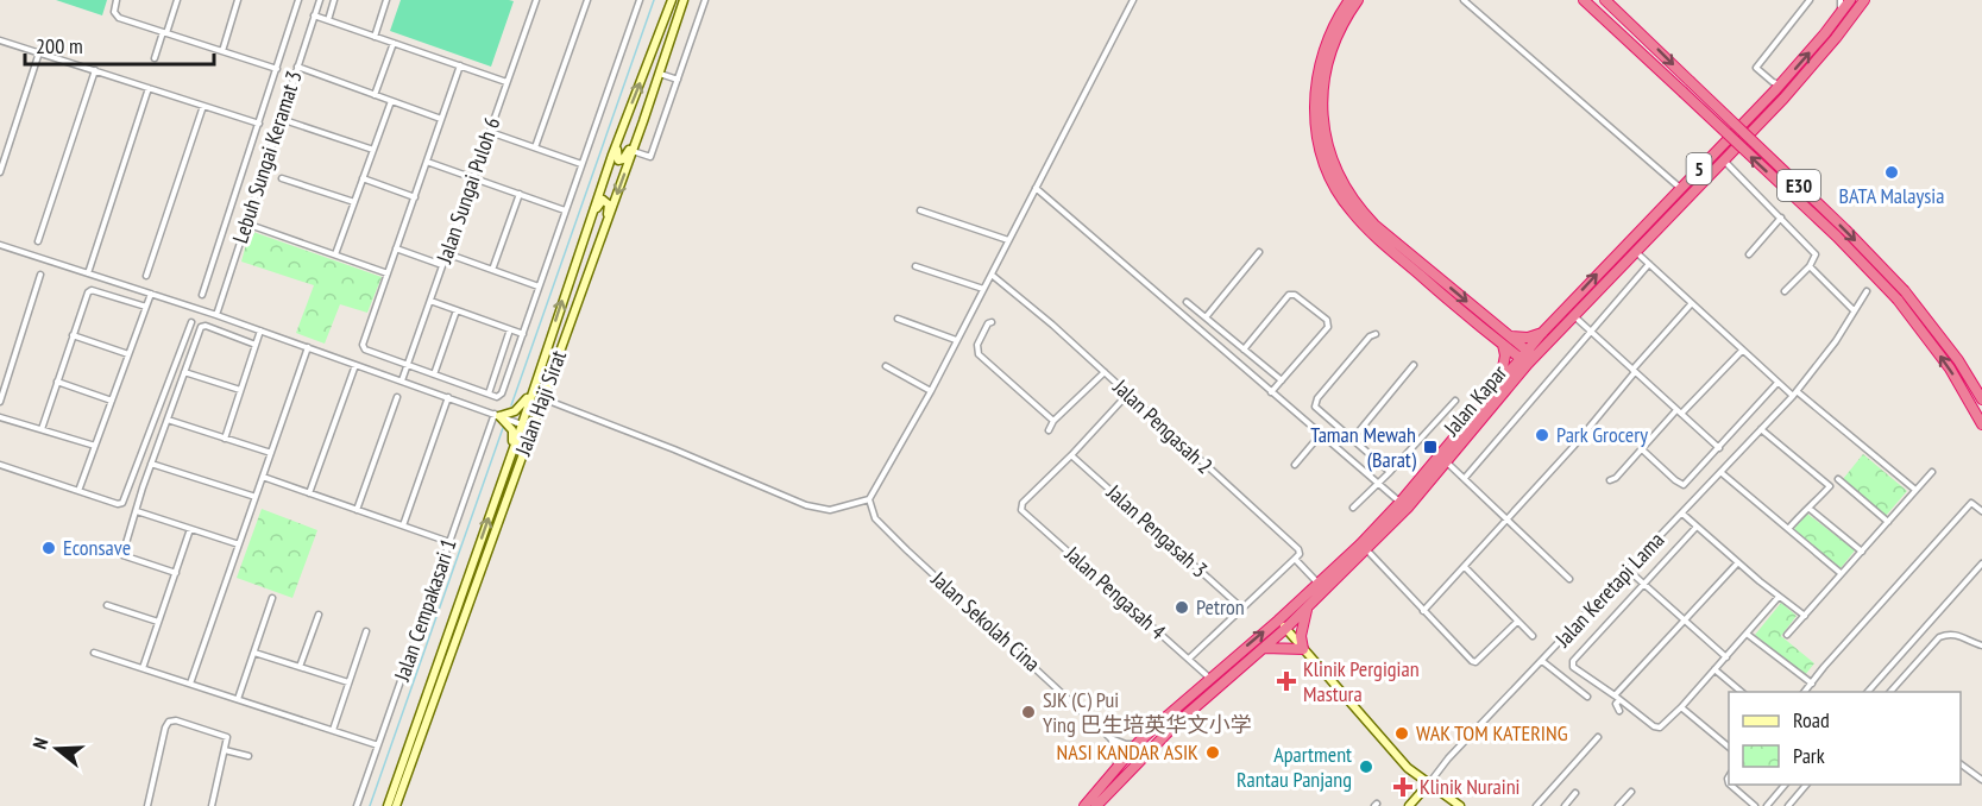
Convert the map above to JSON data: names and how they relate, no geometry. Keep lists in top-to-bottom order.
{
  "streets": {
    "highway": ["5", "E30", "Jalan Kapar"],
    "main road": ["Jalan Haji Sirat"],
    "street": [
      "Lebuh Sungai Keramat 3",
      "Jalan Sungai Puloh 6",
      "Jalan Pengasah 2",
      "Jalan Pengasah 3",
      "Jalan Keretapi Lama",
      "Jalan Pengasah 4",
      "Jalan Cempakasari 1",
      "Jalan Sekolah Cina"
    ]
  },
  "crossings": [
    ["Jalan Kapar", "Jalan Pengasah 2"],
    ["Jalan Kapar", "Jalan Pengasah 4"],
    ["Jalan Pengasah 3", "Jalan Pengasah 4"]
  ],
  "places": {
    "other": [
      "BATA Malaysia",
      "Park Grocery",
      "Econsave",
      "Petron",
      "SJK (C) Pui Ying 巴生培英华文小学",
      "WAK TOM KATERING",
      "NASI KANDAR ASIK",
      "Apartment Rantau Panjang"
    ],
    "transit": ["Taman Mewah (Barat)"],
    "health": ["Klinik Pergigian Mastura", "Klinik Nuraini"]
  },
  "legend": ["Road", "Park"],
  "scale_bar": "200 m",
  "north": "left"
}
